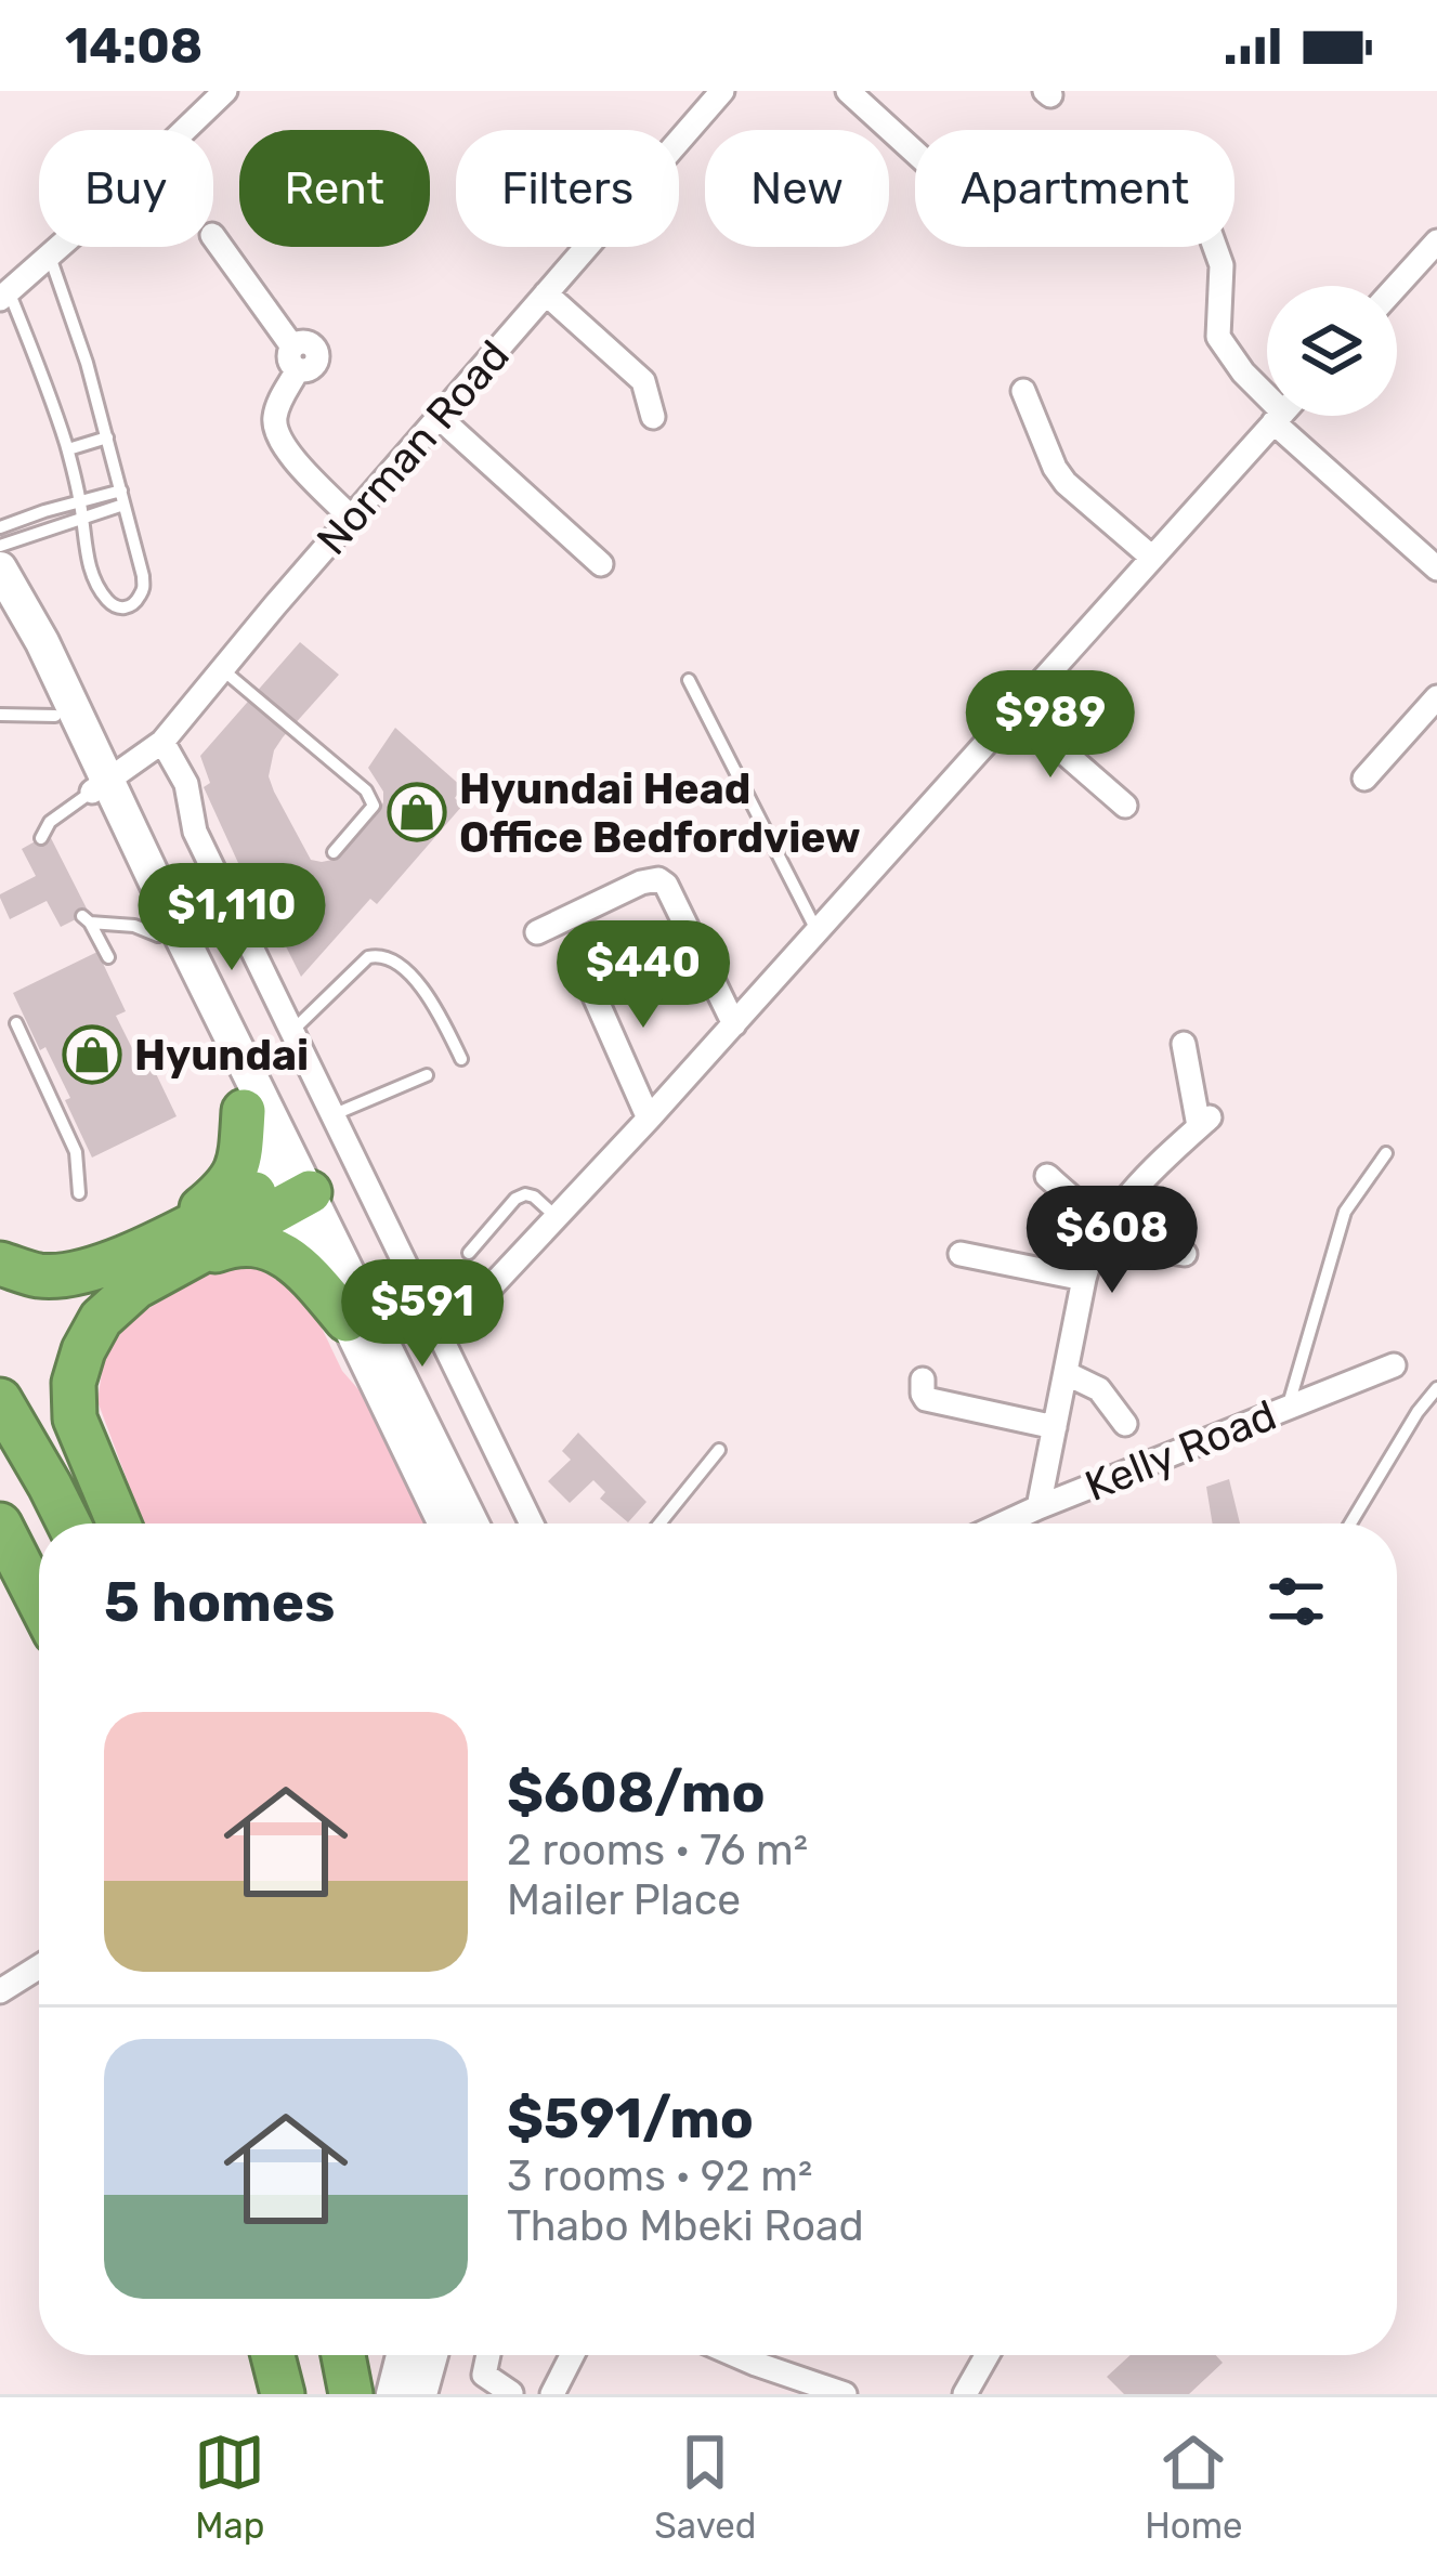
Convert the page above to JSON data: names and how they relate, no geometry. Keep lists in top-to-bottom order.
{
  "streets": {
    "street": ["Norman Road", "Kelly Road"]
  },
  "places": {
    "shop": ["Hyundai Head Office Bedfordview", "Hyundai"]
  },
  "page": {
    "status": "14:08",
    "chip": [
      "Buy",
      "Rent",
      "Filters",
      "New",
      "Apartment"
    ],
    "price": [
      "$989",
      "$1,110",
      "$440",
      "$608",
      "$591"
    ],
    "heading": "5 homes",
    "list": [
      {
        "name": "$608/mo",
        "note": "2 rooms · 76 m² · Mailer Place"
      },
      {
        "name": "$591/mo",
        "note": "3 rooms · 92 m² · Thabo Mbeki Road"
      }
    ],
    "tabs": ["Map", "Saved", "Home"]
  }
}
